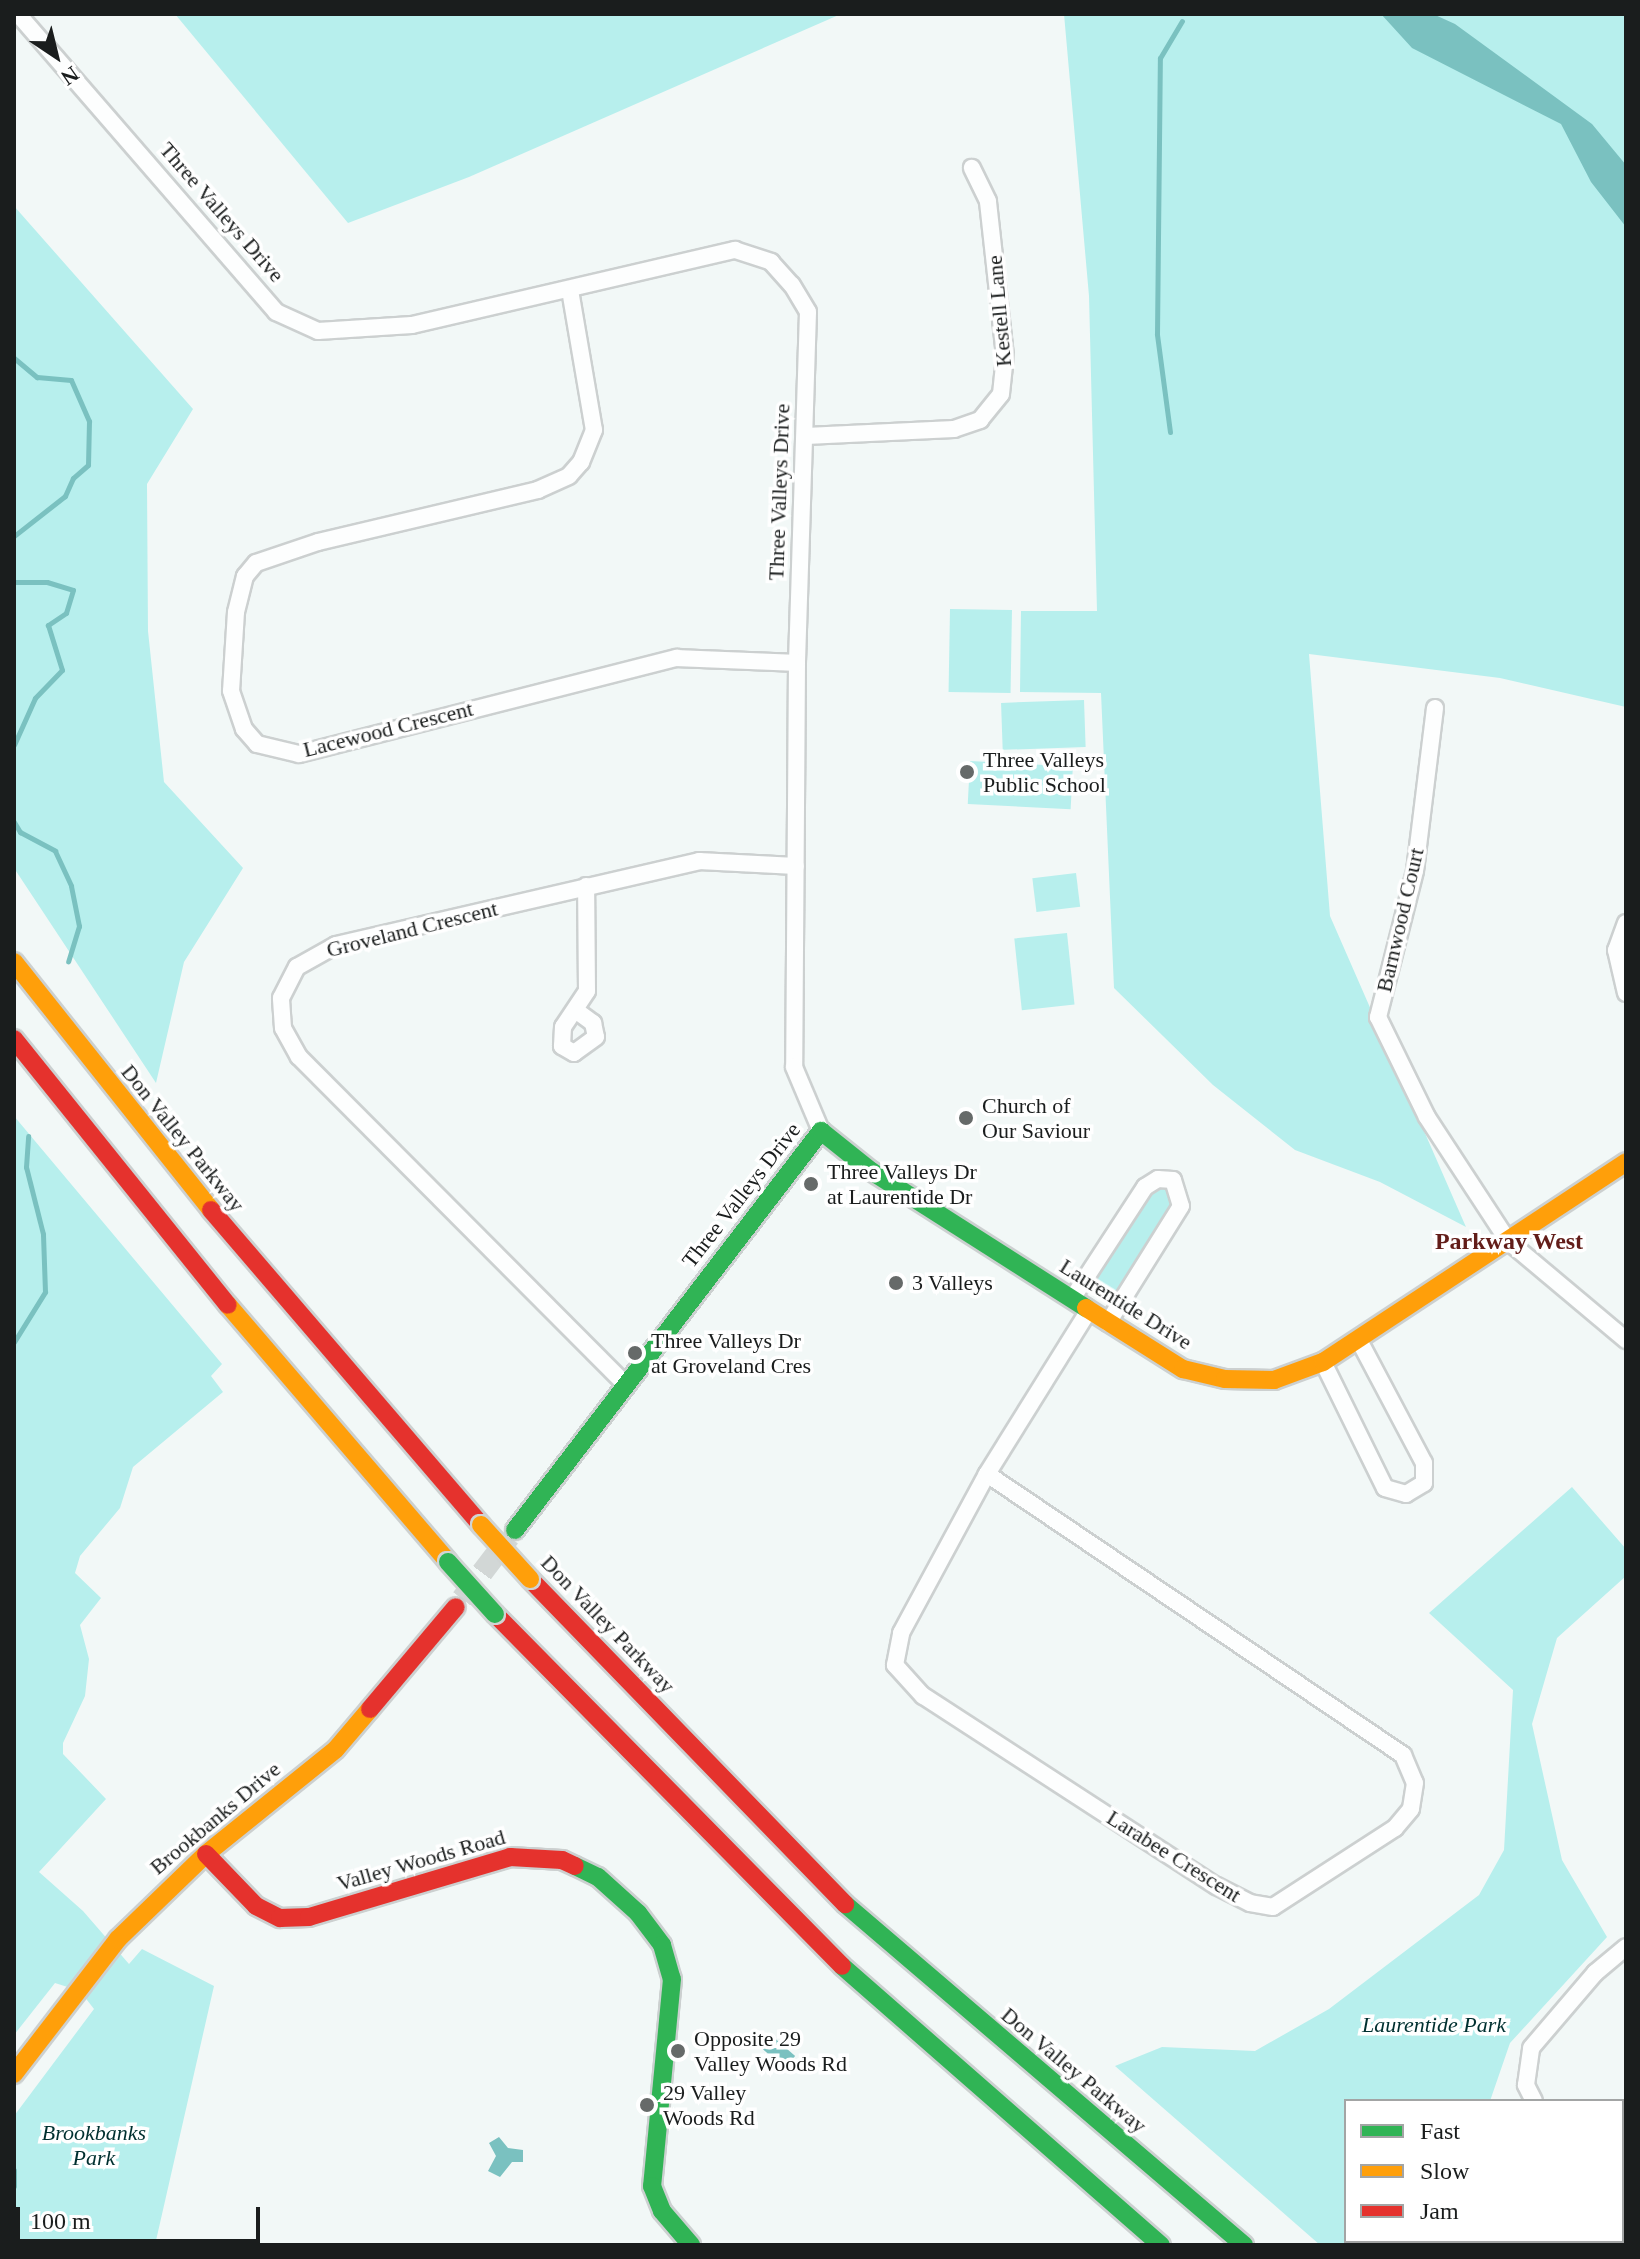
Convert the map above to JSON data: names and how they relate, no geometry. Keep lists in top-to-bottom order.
{
  "streets": {
    "main road": [
      "Three Valleys Drive",
      "Don Valley Parkway",
      "Laurentide Drive",
      "Brookbanks Drive",
      "Valley Woods Road"
    ],
    "street": [
      "Kestell Lane",
      "Lacewood Crescent",
      "Barnwood Court",
      "Groveland Crescent",
      "Larabee Crescent"
    ]
  },
  "crossings": [
    ["Three Valleys Drive", "Kestell Lane"],
    ["Three Valleys Drive", "Lacewood Crescent"],
    ["Three Valleys Drive", "Groveland Crescent"],
    ["Three Valleys Drive", "Laurentide Drive"],
    ["Barnwood Court", "Laurentide Drive"],
    ["Laurentide Drive", "Larabee Crescent"],
    ["Brookbanks Drive", "Valley Woods Road"]
  ],
  "districts": ["Parkway West"],
  "parks": ["Laurentide Park", "Brookbanks Park"],
  "places": [
    "Three Valleys Public School",
    "Church of Our Saviour",
    "Three Valleys Dr at Laurentide Dr",
    "3 Valleys",
    "Three Valleys Dr at Groveland Cres",
    "Opposite 29 Valley Woods Rd",
    "29 Valley Woods Rd"
  ],
  "legend": ["Fast", "Slow", "Jam"],
  "scale_bar": "100 m",
  "north": "bottom right"
}
